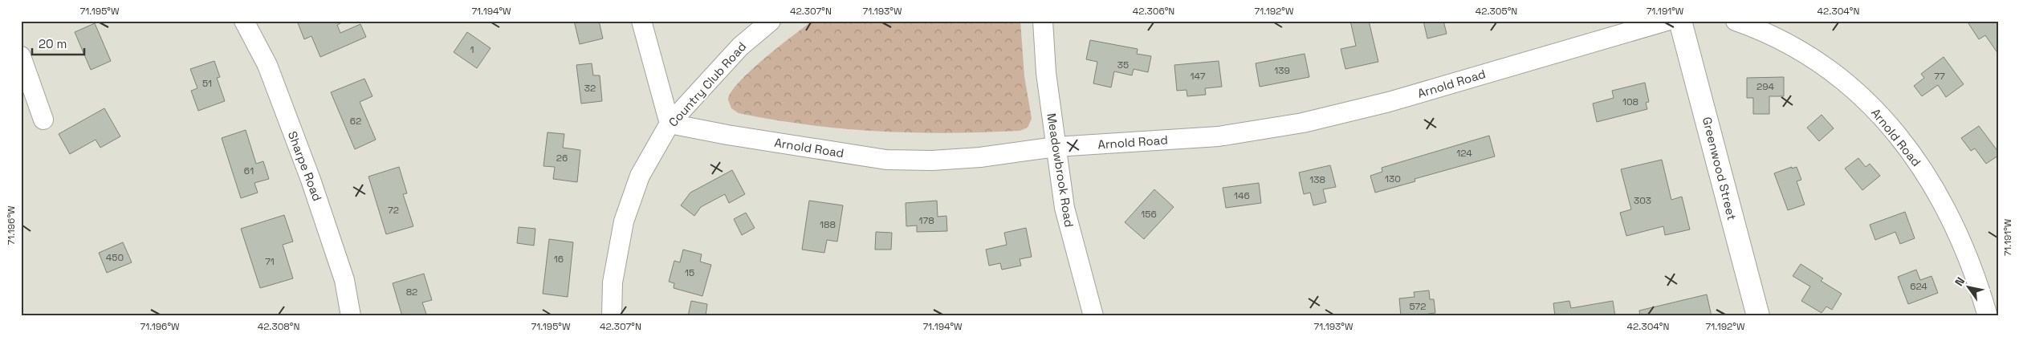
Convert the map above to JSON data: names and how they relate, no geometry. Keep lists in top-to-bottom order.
{
  "streets": {
    "street": [
      "Arnold Road",
      "Country Club Road",
      "Sharpe Road",
      "Greenwood Street",
      "Meadowbrook Road"
    ]
  },
  "crossings": [
    ["Arnold Road", "Country Club Road"],
    ["Arnold Road", "Meadowbrook Road"]
  ],
  "house_numbers": [
    "1",
    "35",
    "139",
    "147",
    "77",
    "51",
    "294",
    "32",
    "108",
    "62",
    "124",
    "26",
    "61",
    "130",
    "138",
    "146",
    "303",
    "72",
    "156",
    "178",
    "188",
    "450",
    "16",
    "71",
    "15",
    "624",
    "82",
    "572"
  ],
  "scale_bar": "20 m",
  "north": "top left",
  "coordinates": [
    "71.195°W",
    "71.194°W",
    "42.307°N",
    "71.193°W",
    "42.306°N",
    "71.192°W",
    "42.305°N",
    "71.191°W",
    "42.304°N",
    "71.196°W",
    "42.308°N"
  ]
}
